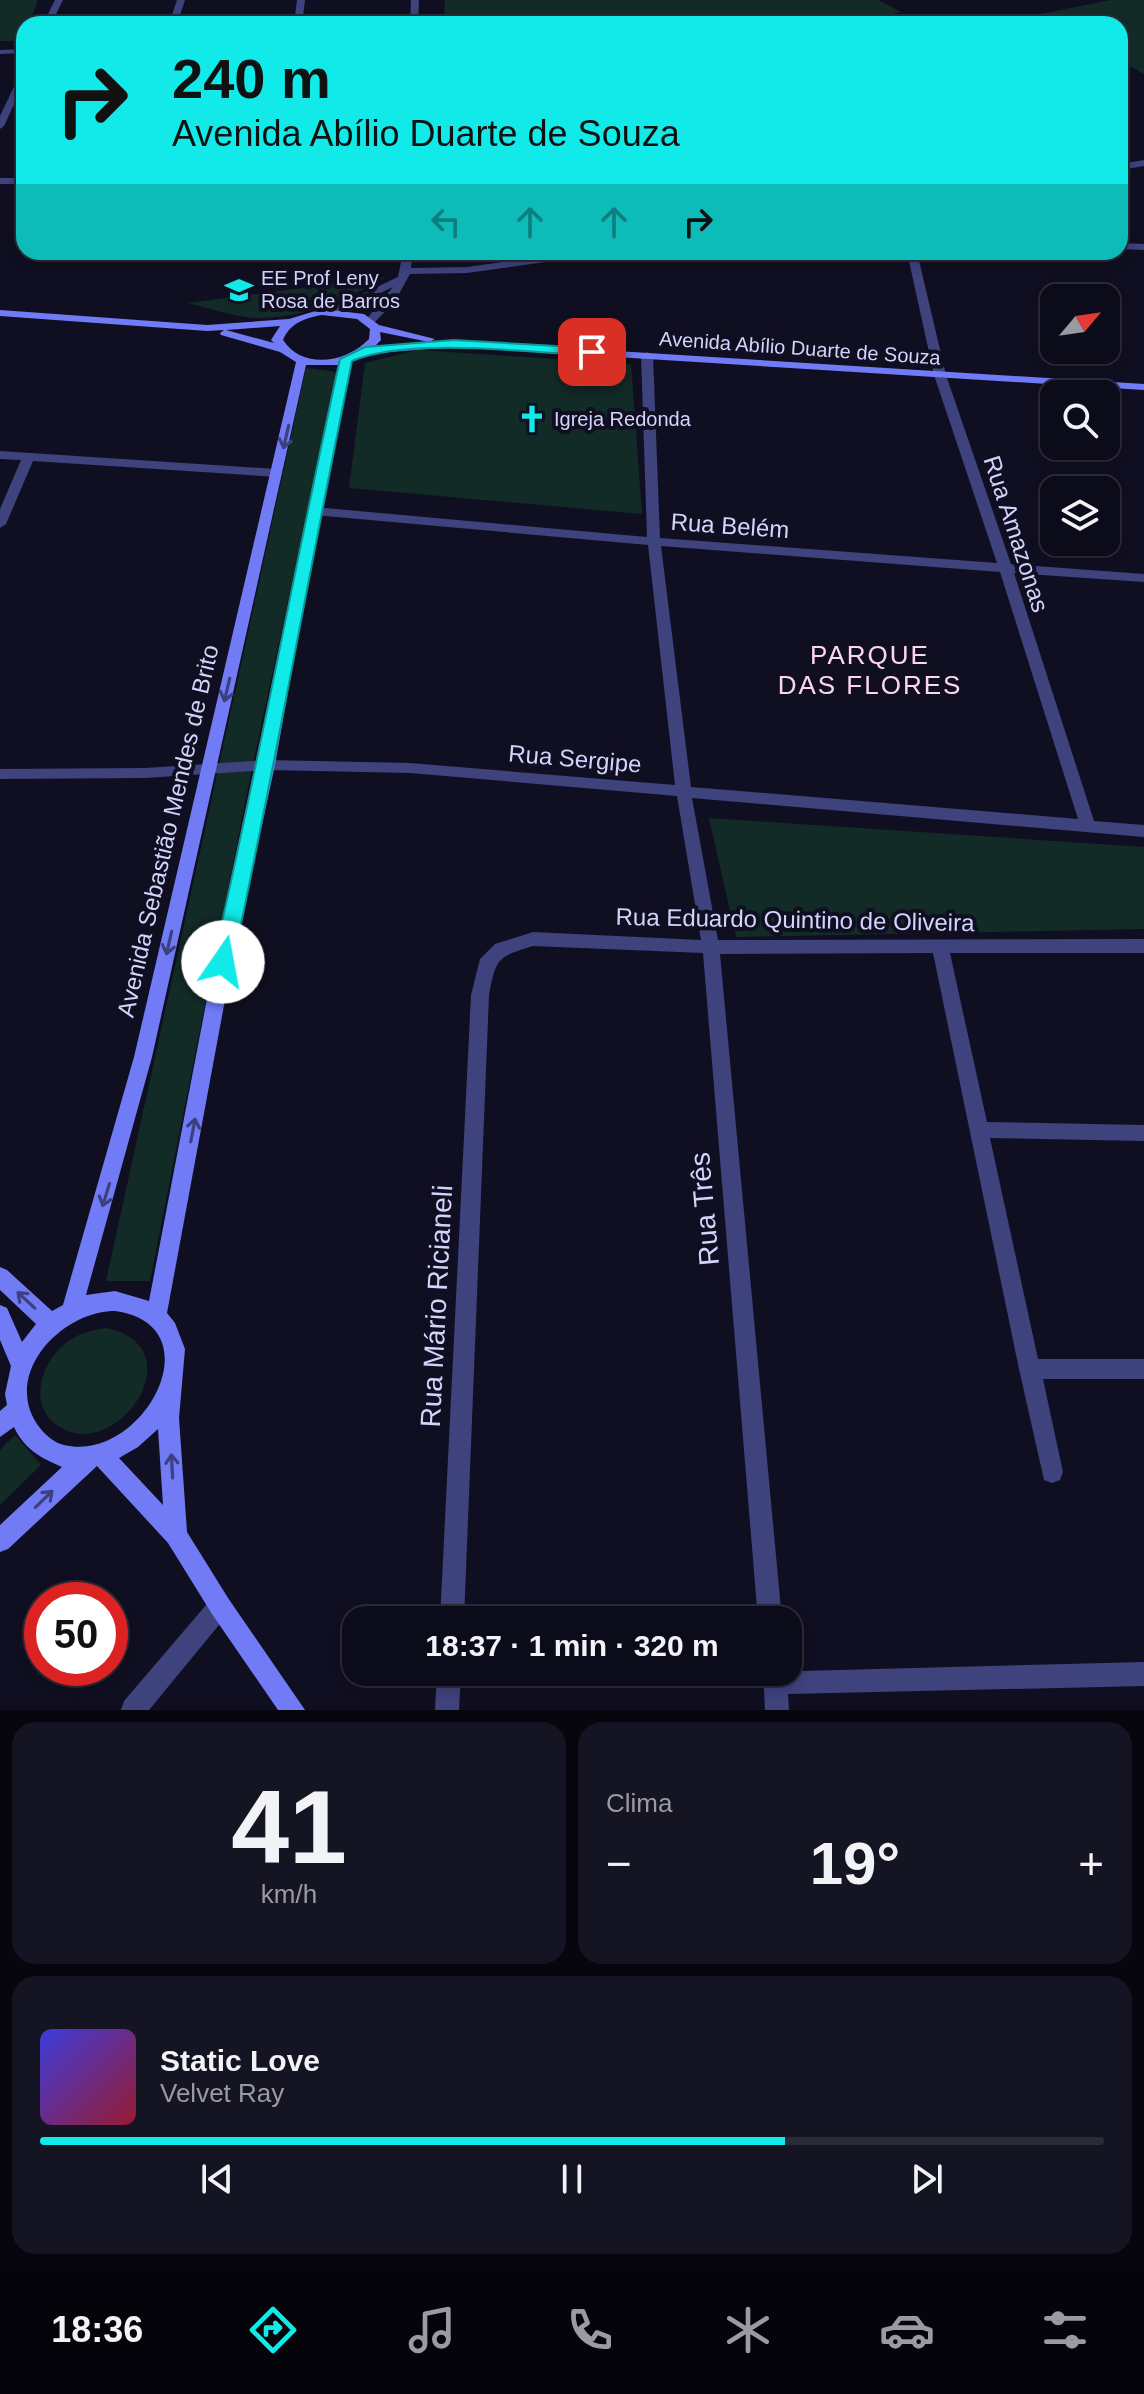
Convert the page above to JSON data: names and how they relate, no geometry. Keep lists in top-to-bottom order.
{
  "streets": {
    "main road": ["Avenida Abílio Duarte de Souza", "Avenida Sebastião Mendes de Brito"],
    "street": [
      "Rua Belém",
      "Rua Amazonas",
      "Rua Sergipe",
      "Rua Eduardo Quintino de Oliveira",
      "Rua Três",
      "Rua Mário Ricianeli"
    ]
  },
  "crossings": [
    ["Avenida Abílio Duarte de Souza", "Rua Amazonas"],
    ["Avenida Abílio Duarte de Souza", "Rua Três"],
    ["Rua Belém", "Rua Amazonas"],
    ["Rua Belém", "Rua Três"],
    ["Rua Amazonas", "Rua Sergipe"],
    ["Rua Sergipe", "Avenida Sebastião Mendes de Brito"],
    ["Rua Sergipe", "Rua Três"],
    ["Rua Eduardo Quintino de Oliveira", "Rua Três"],
    ["Rua Eduardo Quintino de Oliveira", "Rua Mário Ricianeli"]
  ],
  "districts": ["PARQUE DAS FLORES"],
  "places": {
    "school or university": ["EE Prof Leny Rosa de Barros"],
    "church": ["Igreja Redonda"]
  },
  "north": "top right",
  "page": {
    "turn": ["240 m", "Avenida Abílio Duarte de Souza"],
    "limit": "50",
    "trip": "18:37 · 1 min · 320 m",
    "tile": [
      ["41", "km/h"],
      "Clima"
    ],
    "heat": ["−", "19°", "+"],
    "song": ["Static Love", "Velvet Ray"],
    "tabs": "18:36"
  }
}
